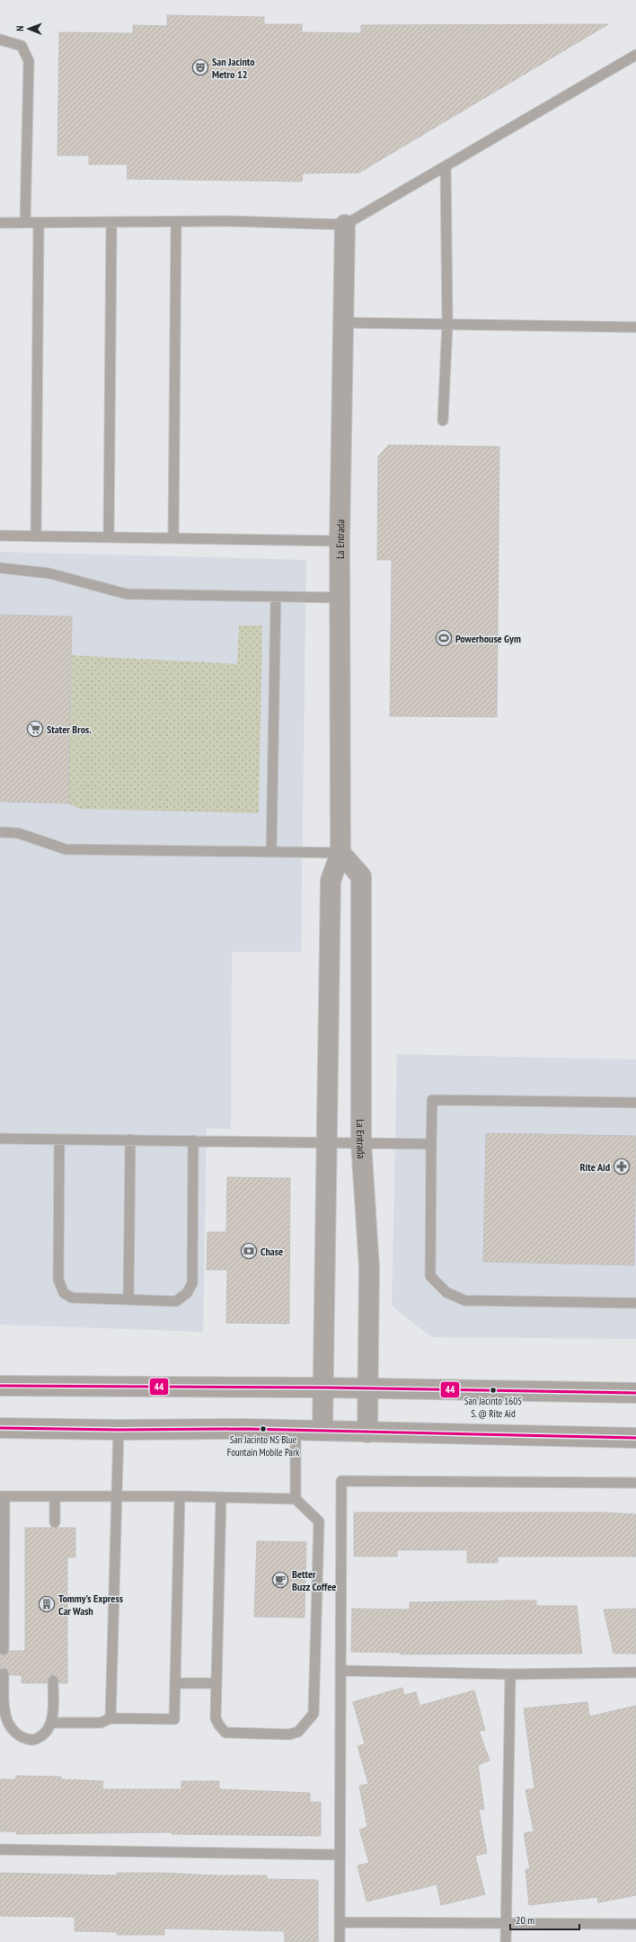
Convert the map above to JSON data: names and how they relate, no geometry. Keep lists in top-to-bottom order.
{
  "streets": {
    "street": ["La Entrada"]
  },
  "places": {
    "theatre": ["San Jacinto Metro 12"],
    "sports": ["Powerhouse Gym"],
    "supermarket": ["Stater Bros."],
    "pharmacy": ["Rite Aid"],
    "bank": ["Chase"],
    "other": ["San Jacinto 1605 S. @ Rite Aid", "San Jacinto NS Blue Fountain Mobile Park"],
    "cafe": ["Better Buzz Coffee"],
    "building": ["Tommy's Express Car Wash"]
  },
  "lines": ["transit line 44"],
  "scale_bar": "20 m",
  "north": "left"
}
